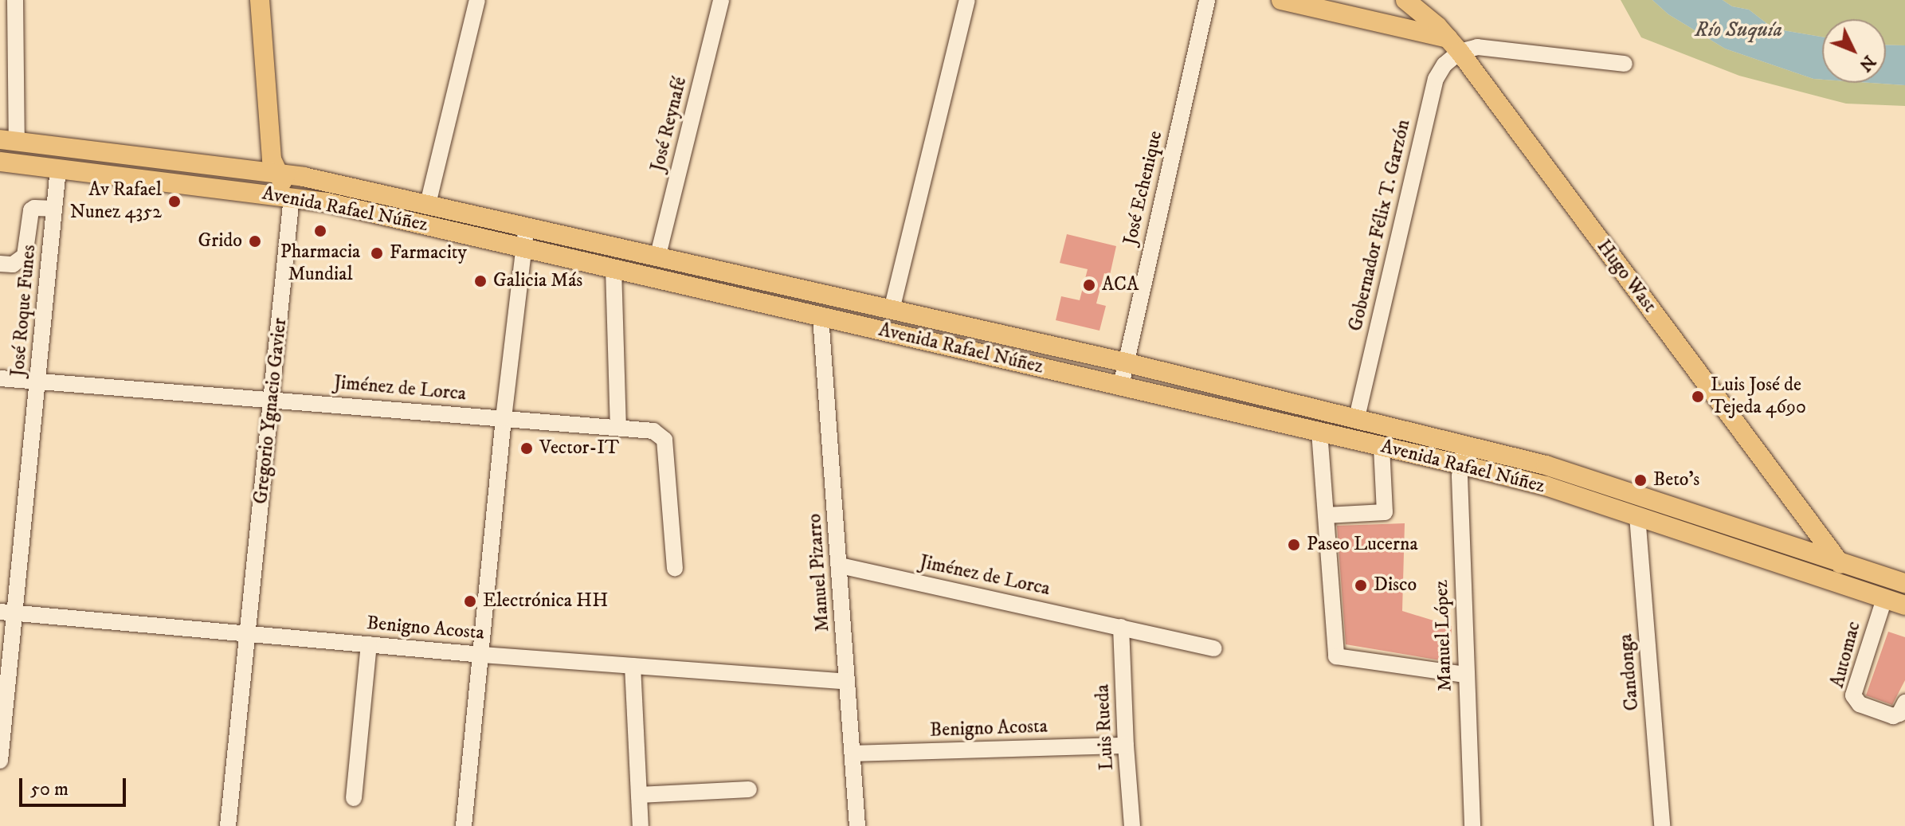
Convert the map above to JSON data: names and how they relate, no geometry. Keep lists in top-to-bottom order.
{
  "streets": {
    "main road": ["Avenida Rafael Núñez", "Hugo Wast"],
    "street": [
      "José Reynafé",
      "José Echenique",
      "Gobernador Félix T. Garzón",
      "José Roque Funes",
      "Jiménez de Lorca",
      "Gregorio Ygnacio Gavier",
      "Manuel Pizarro",
      "Benigno Acosta",
      "Manuel López",
      "Automac",
      "Candonga",
      "Luis Rueda"
    ]
  },
  "crossings": [
    ["José Reynafé", "Avenida Rafael Núñez"],
    ["José Echenique", "Avenida Rafael Núñez"],
    ["Avenida Rafael Núñez", "Gobernador Félix T. Garzón"],
    ["Avenida Rafael Núñez", "Hugo Wast"],
    ["Avenida Rafael Núñez", "José Roque Funes"],
    ["Avenida Rafael Núñez", "Gregorio Ygnacio Gavier"],
    ["Avenida Rafael Núñez", "Manuel Pizarro"],
    ["Avenida Rafael Núñez", "Manuel López"],
    ["Avenida Rafael Núñez", "Automac"],
    ["Avenida Rafael Núñez", "Candonga"],
    ["Gobernador Félix T. Garzón", "Hugo Wast"],
    ["José Roque Funes", "Jiménez de Lorca"],
    ["José Roque Funes", "Benigno Acosta"],
    ["Jiménez de Lorca", "Gregorio Ygnacio Gavier"],
    ["Jiménez de Lorca", "Manuel Pizarro"],
    ["Jiménez de Lorca", "Luis Rueda"],
    ["Gregorio Ygnacio Gavier", "Benigno Acosta"],
    ["Manuel Pizarro", "Benigno Acosta"],
    ["Benigno Acosta", "Luis Rueda"]
  ],
  "water": ["Río Suquía"],
  "places": [
    "Av Rafael Nunez 4352",
    "Pharmacia Mundial",
    "Grido",
    "Farmacity",
    "Galicia Más",
    "ACA",
    "Luis José de Tejeda 4690",
    "Vector-IT",
    "Beto's",
    "Paseo Lucerna",
    "Disco",
    "Electrónica HH"
  ],
  "scale_bar": "50 m",
  "north": "bottom right"
}
